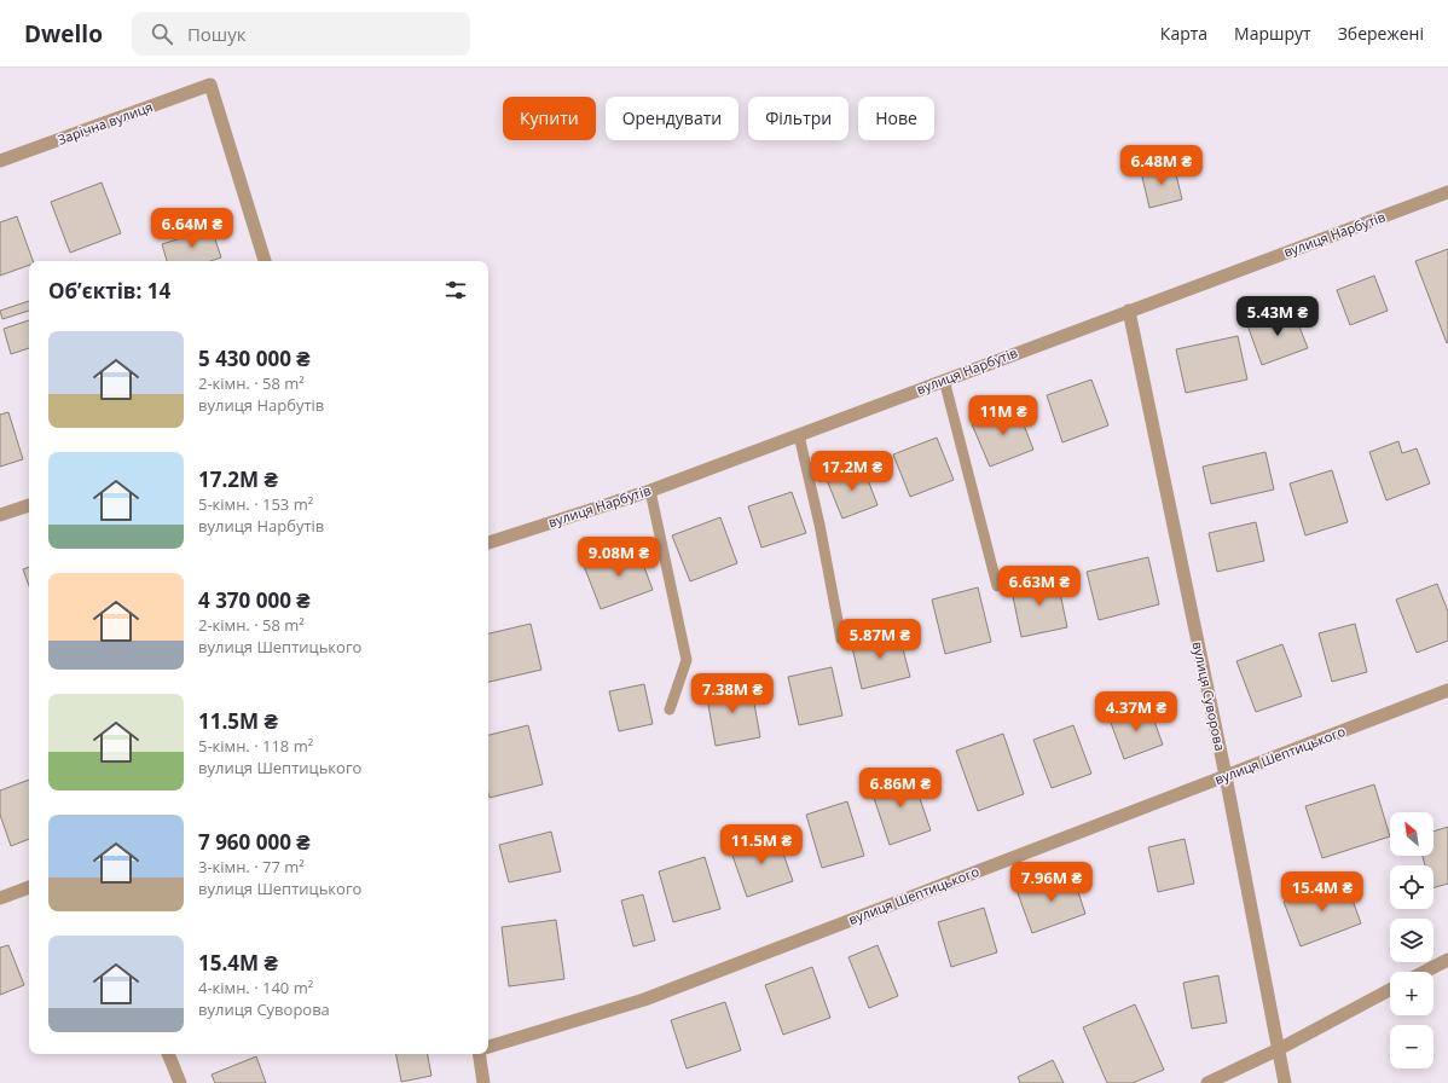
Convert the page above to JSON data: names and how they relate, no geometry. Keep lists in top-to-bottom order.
{
  "streets": {
    "street": [
      "Зарічна вулиця",
      "вулиця Нарбутів",
      "вулиця Суворова",
      "вулиця Шептицького"
    ]
  },
  "crossings": [
    ["вулиця Нарбутів", "вулиця Суворова"],
    ["вулиця Суворова", "вулиця Шептицького"]
  ],
  "north": "top left",
  "page": {
    "header": "Dwello",
    "search": "Пошук",
    "nav": ["Карта", "Маршрут", "Збережені"],
    "chip": [
      "Купити",
      "Орендувати",
      "Фільтри",
      "Нове"
    ],
    "price": [
      "6.48M ₴",
      "6.64M ₴",
      "5.43M ₴",
      "11M ₴",
      "17.2M ₴",
      "9.08M ₴",
      "6.63M ₴",
      "5.87M ₴",
      "7.38M ₴",
      "4.37M ₴",
      "6.86M ₴",
      "11.5M ₴",
      "7.96M ₴",
      "15.4M ₴"
    ],
    "heading": "Об’єктів: 14",
    "list": [
      {
        "name": "5 430 000 ₴",
        "note": "2-кімн. · 58 m² · вулиця Нарбутів"
      },
      {
        "name": "17.2M ₴",
        "note": "5-кімн. · 153 m² · вулиця Нарбутів"
      },
      {
        "name": "4 370 000 ₴",
        "note": "2-кімн. · 58 m² · вулиця Шептицького"
      },
      {
        "name": "11.5M ₴",
        "note": "5-кімн. · 118 m² · вулиця Шептицького"
      },
      {
        "name": "7 960 000 ₴",
        "note": "3-кімн. · 77 m² · вулиця Шептицького"
      },
      {
        "name": "15.4M ₴",
        "note": "4-кімн. · 140 m² · вулиця Суворова"
      }
    ],
    "map_buttons": ["+", "−"]
  }
}
